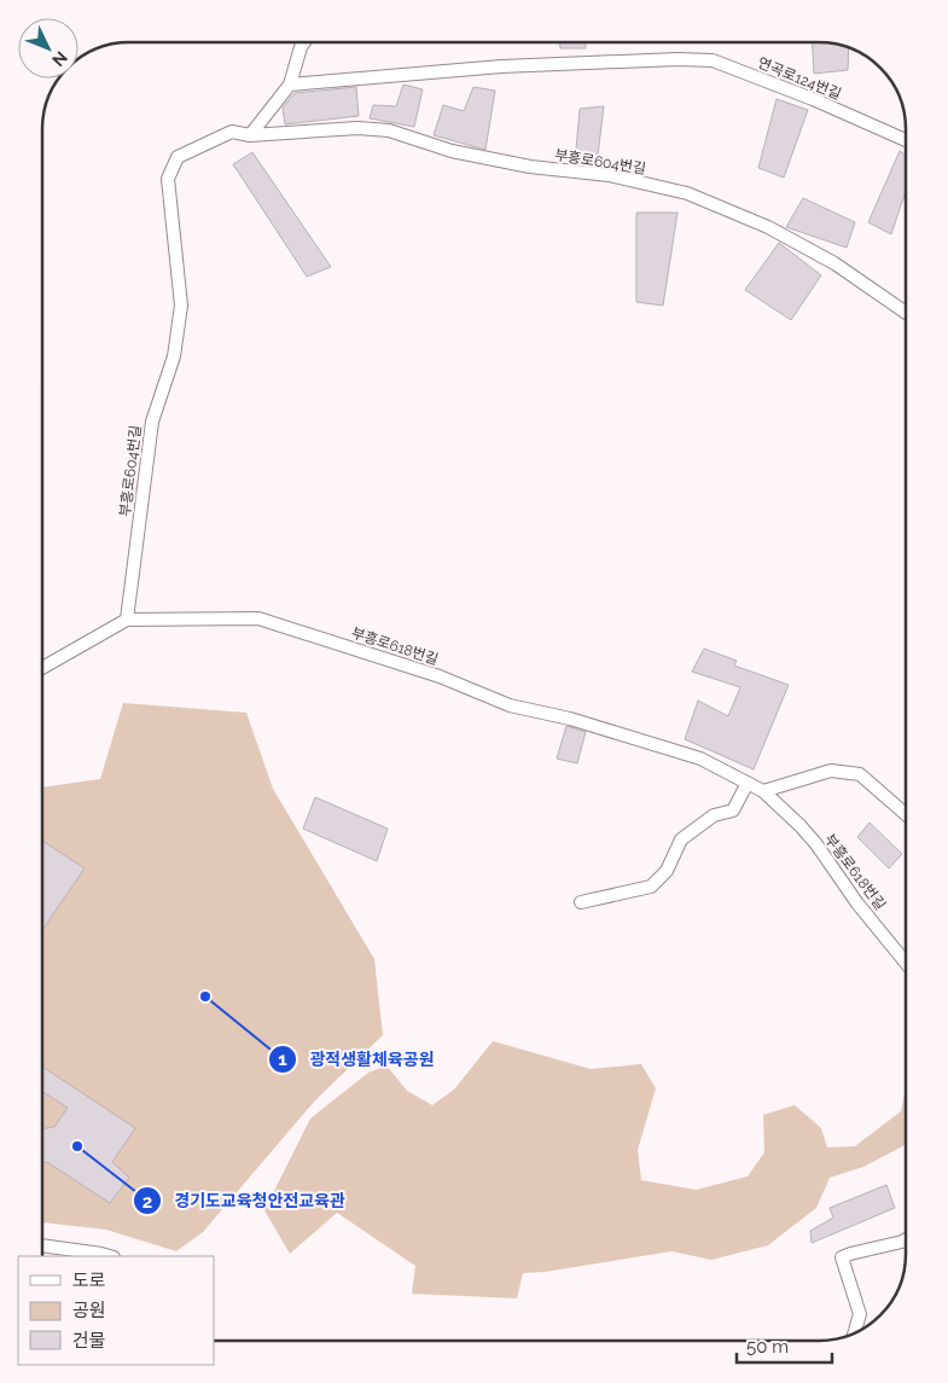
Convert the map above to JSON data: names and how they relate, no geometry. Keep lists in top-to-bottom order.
{
  "streets": {
    "street": ["연곡로124번길", "부흥로604번길", "부흥로618번길"]
  },
  "crossings": [
    ["부흥로604번길", "부흥로618번길"]
  ],
  "places": ["광적생활체육공원", "경기도교육청안전교육관"],
  "legend": ["도로", "공원", "건물"],
  "scale_bar": "50 m",
  "north": "bottom right"
}
